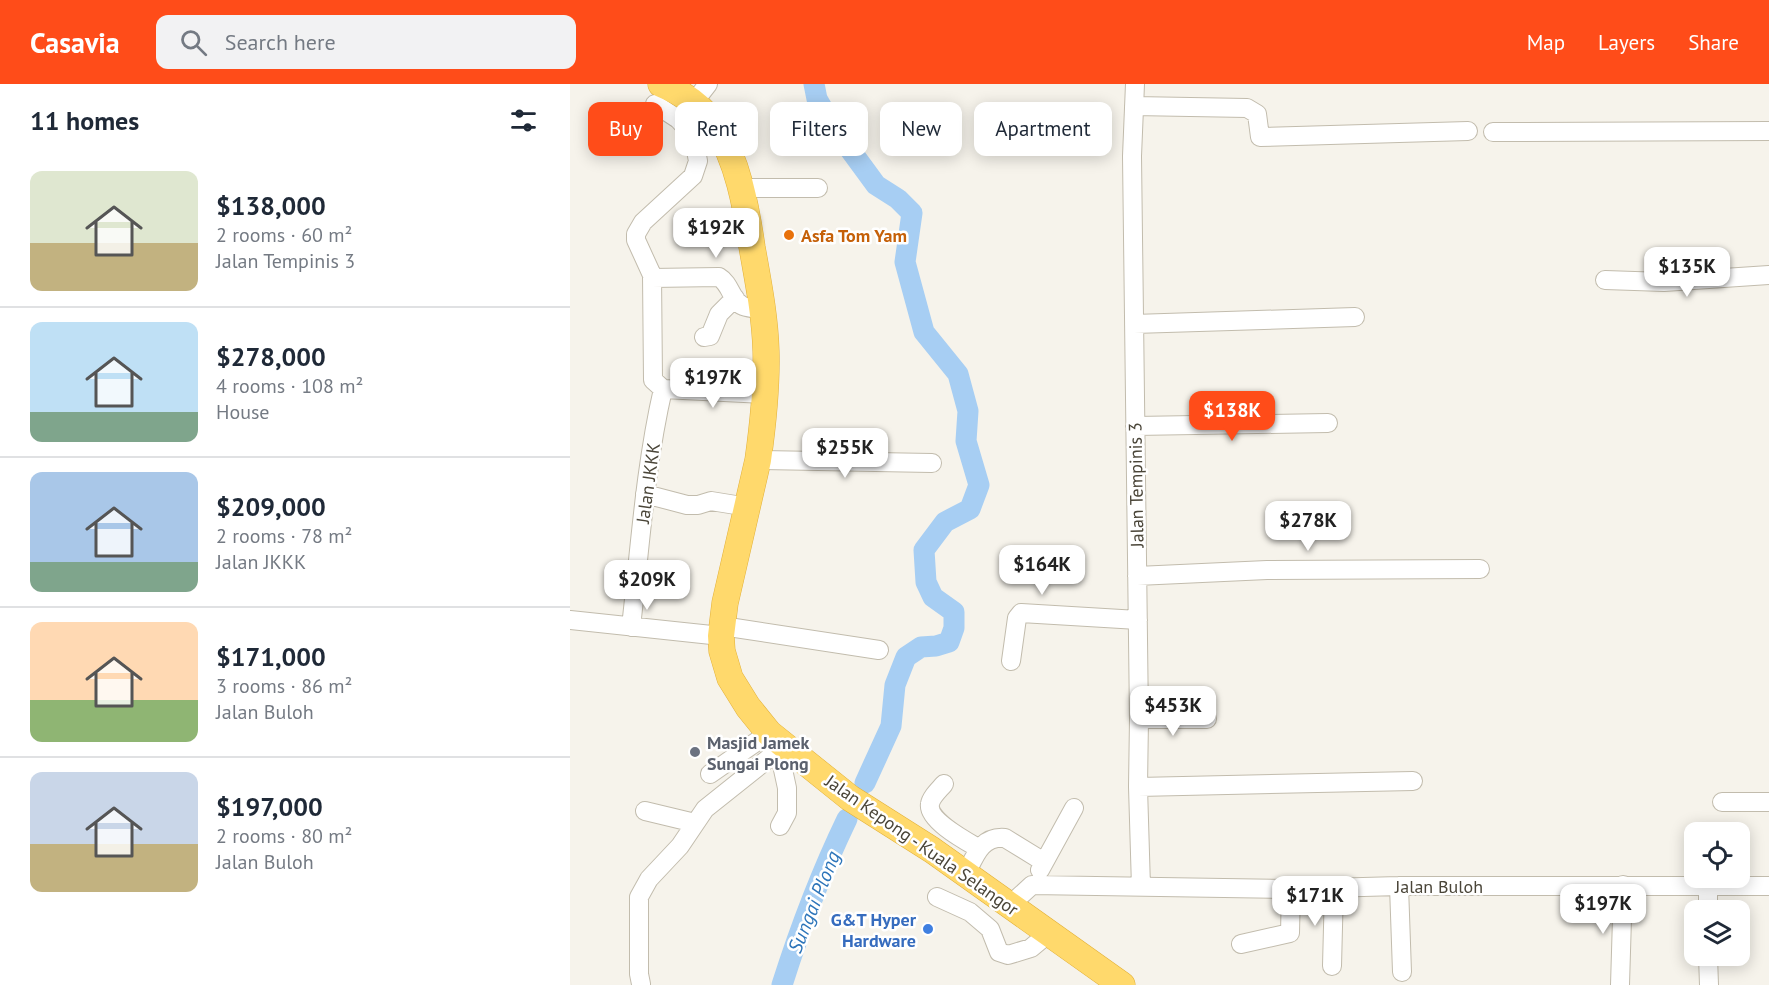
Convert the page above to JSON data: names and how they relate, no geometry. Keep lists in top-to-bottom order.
{
  "streets": {
    "highway": ["Jalan Kepong - Kuala Selangor"],
    "street": ["Jalan JKKK", "Jalan Tempinis 3", "Jalan Buloh"]
  },
  "crossings": [
    ["Jalan Tempinis 3", "Jalan Buloh"]
  ],
  "water": ["Sungai Plong"],
  "places": ["Asfa Tom Yam", "Masjid Jamek Sungai Plong", "G&T Hyper Hardware"],
  "page": {
    "header": "Casavia",
    "search": "Search here",
    "nav": ["Map", "Layers", "Share"],
    "heading": "11 homes",
    "chip": [
      "Buy",
      "Rent",
      "Filters",
      "New",
      "Apartment"
    ],
    "list": [
      {
        "name": "$138,000",
        "note": "2 rooms · 60 m² · Jalan Tempinis 3"
      },
      {
        "name": "$278,000",
        "note": "4 rooms · 108 m² · House"
      },
      {
        "name": "$209,000",
        "note": "2 rooms · 78 m² · Jalan JKKK"
      },
      {
        "name": "$171,000",
        "note": "3 rooms · 86 m² · Jalan Buloh"
      },
      {
        "name": "$197,000",
        "note": "2 rooms · 80 m² · Jalan Buloh"
      }
    ],
    "price": [
      "$192K",
      "$135K",
      "$197K",
      "$138K",
      "$255K",
      "$278K",
      "$164K",
      "$209K",
      "$453K",
      "$171K",
      "$197K"
    ]
  }
}
